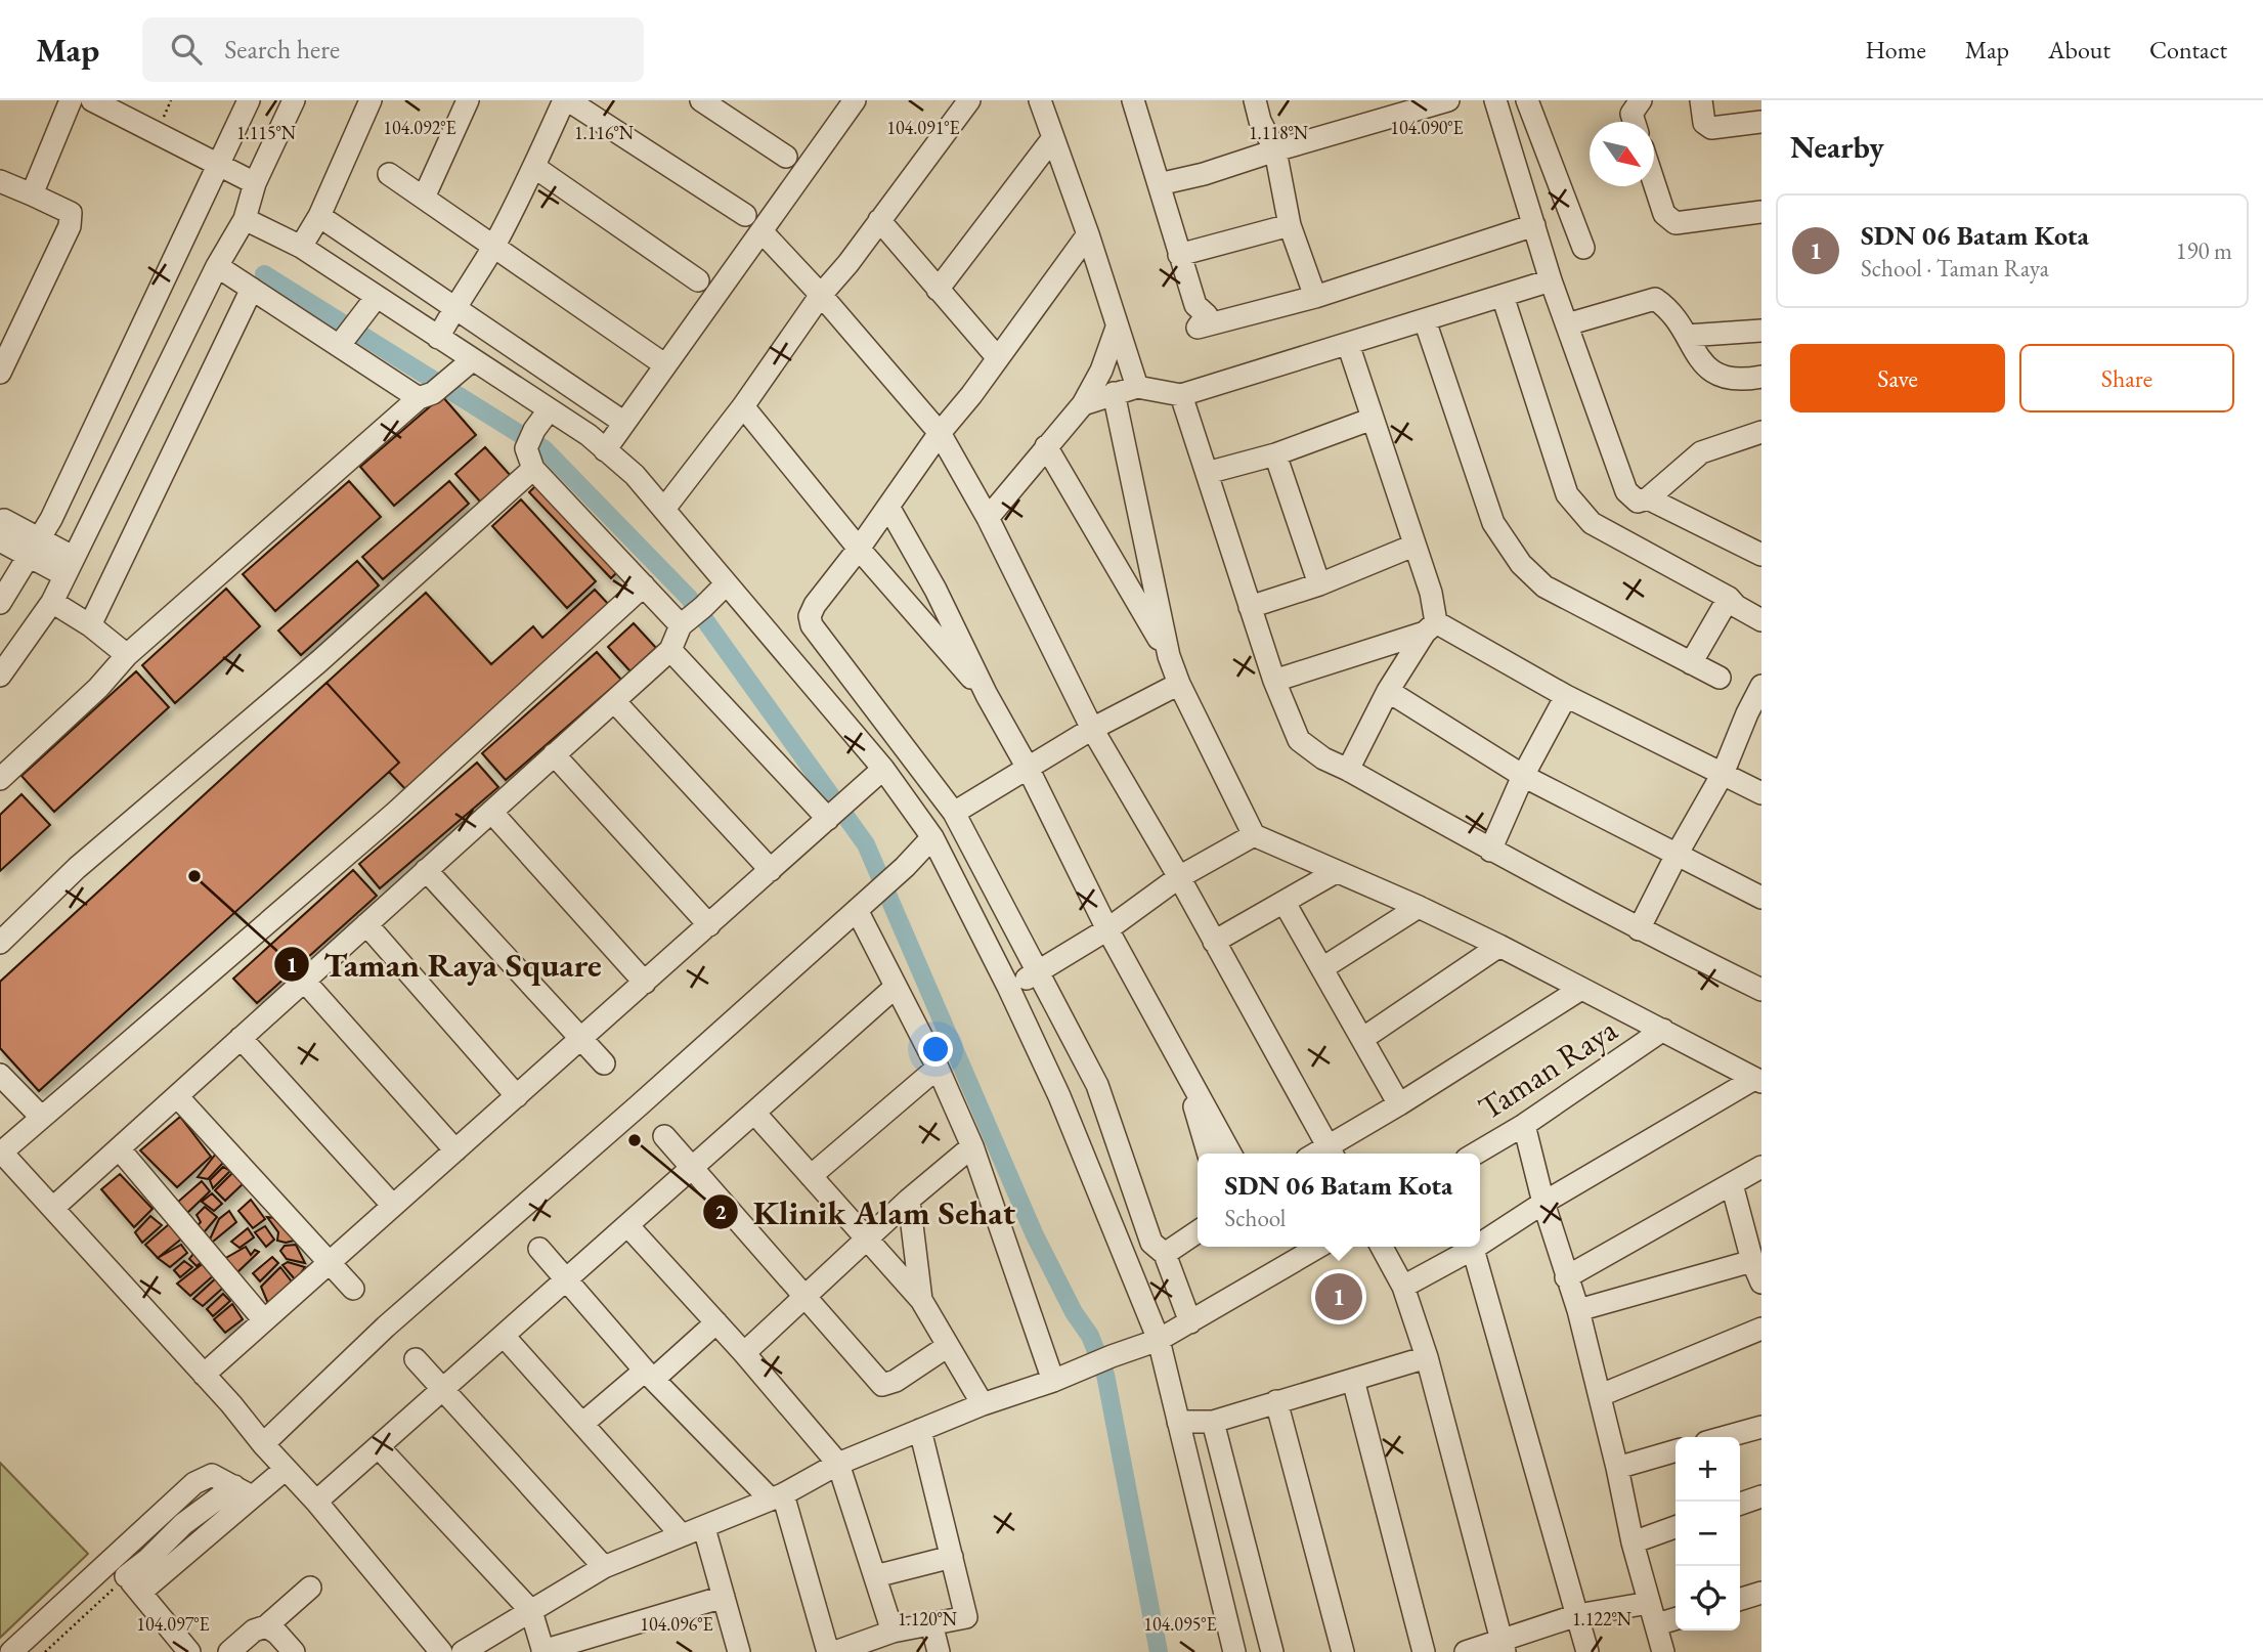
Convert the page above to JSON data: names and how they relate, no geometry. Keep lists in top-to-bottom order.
{
  "streets": {
    "street": ["Taman Raya"]
  },
  "places": ["Taman Raya Square", "Klinik Alam Sehat"],
  "north": "bottom right",
  "page": {
    "header": "Map",
    "search": "Search here",
    "nav": [
      "Home",
      "Map",
      "About",
      "Contact"
    ],
    "heading": "Nearby",
    "list": [
      {
        "mark": "1",
        "name": "SDN 06 Batam Kota",
        "note": "School · Taman Raya",
        "value": "190 m"
      }
    ],
    "buttons": ["Save", "Share"],
    "popup": ["SDN 06 Batam Kota", "School"],
    "pins": "1",
    "map_buttons": ["+", "−"]
  },
  "coordinates": [
    "104.092°E",
    "104.091°E",
    "104.090°E",
    "1.115°N",
    "1.116°N",
    "1.118°N",
    "1.120°N",
    "1.122°N",
    "104.097°E",
    "104.096°E",
    "104.095°E"
  ]
}
